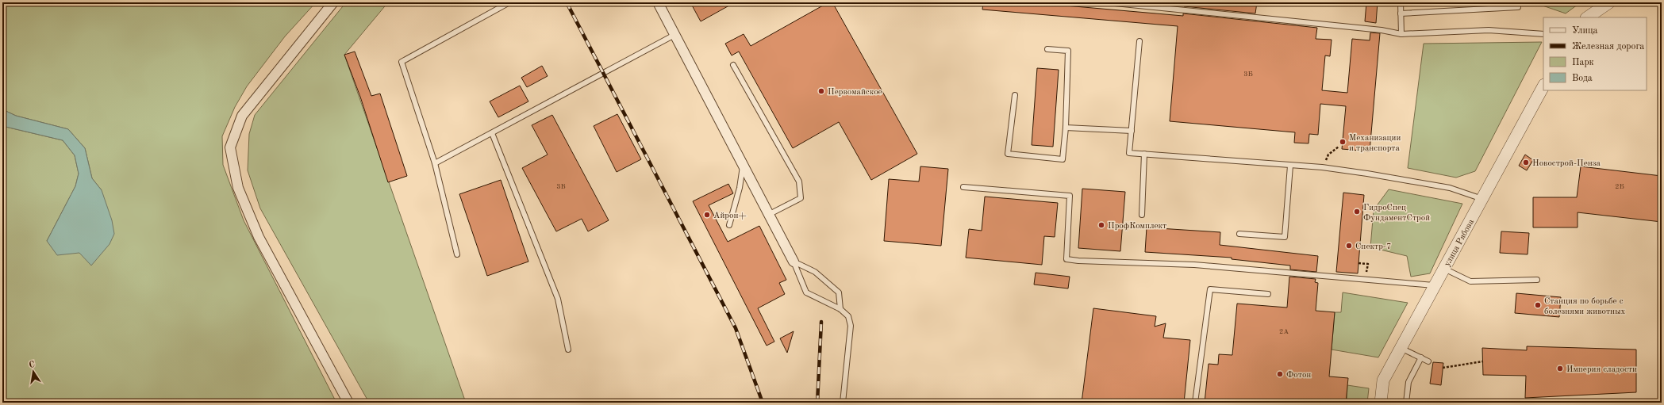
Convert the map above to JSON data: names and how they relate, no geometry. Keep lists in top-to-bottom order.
{
  "streets": {
    "street": ["улица Рябова"]
  },
  "places": [
    "Первомайское",
    "Механизации и транспорта",
    "Новострой-Пенза",
    "ГидроСпец ФундаментСтрой",
    "Айрон+",
    "ПрофКомплект",
    "Спектр-7",
    "Станция по борьбе с болезнями животных",
    "Империя сладости",
    "Фотон"
  ],
  "house_numbers": [
    "3Б",
    "3В",
    "2Б",
    "2А"
  ],
  "legend": [
    "Улица",
    "Железная дорога",
    "Парк",
    "Вода"
  ],
  "north": "top"
}
